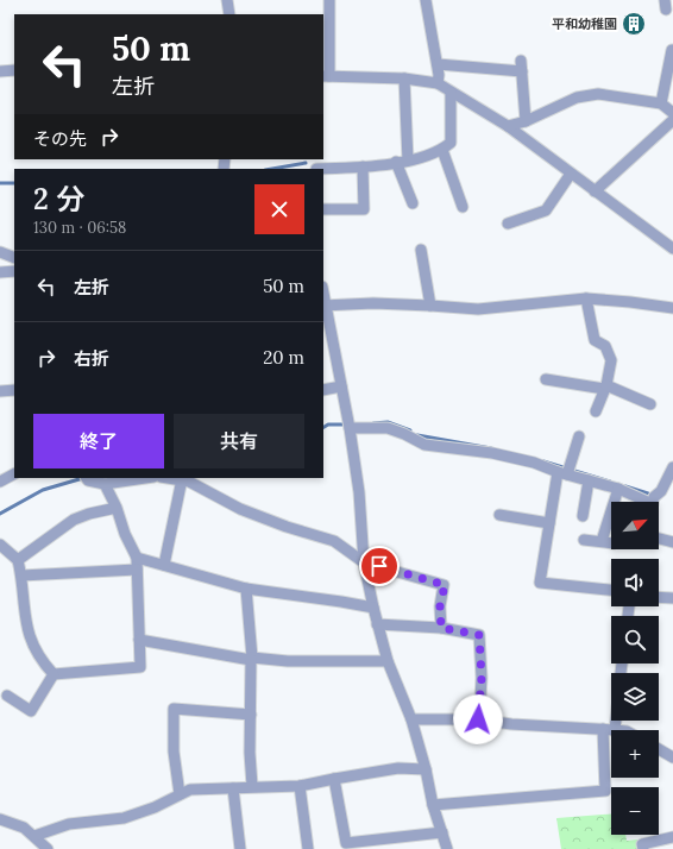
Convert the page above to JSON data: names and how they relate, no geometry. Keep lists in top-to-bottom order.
{
  "places": {
    "building": ["平和幼稚園"]
  },
  "north": "top right",
  "page": {
    "turn": ["50 m", "左折"],
    "then": "その先",
    "heading": ["2 分", "130 m · 06:58"],
    "list": [
      {
        "name": "左折",
        "value": "50 m"
      },
      {
        "name": "右折",
        "value": "20 m"
      }
    ],
    "buttons": ["終了", "共有"],
    "map_buttons": ["+", "−"]
  }
}
